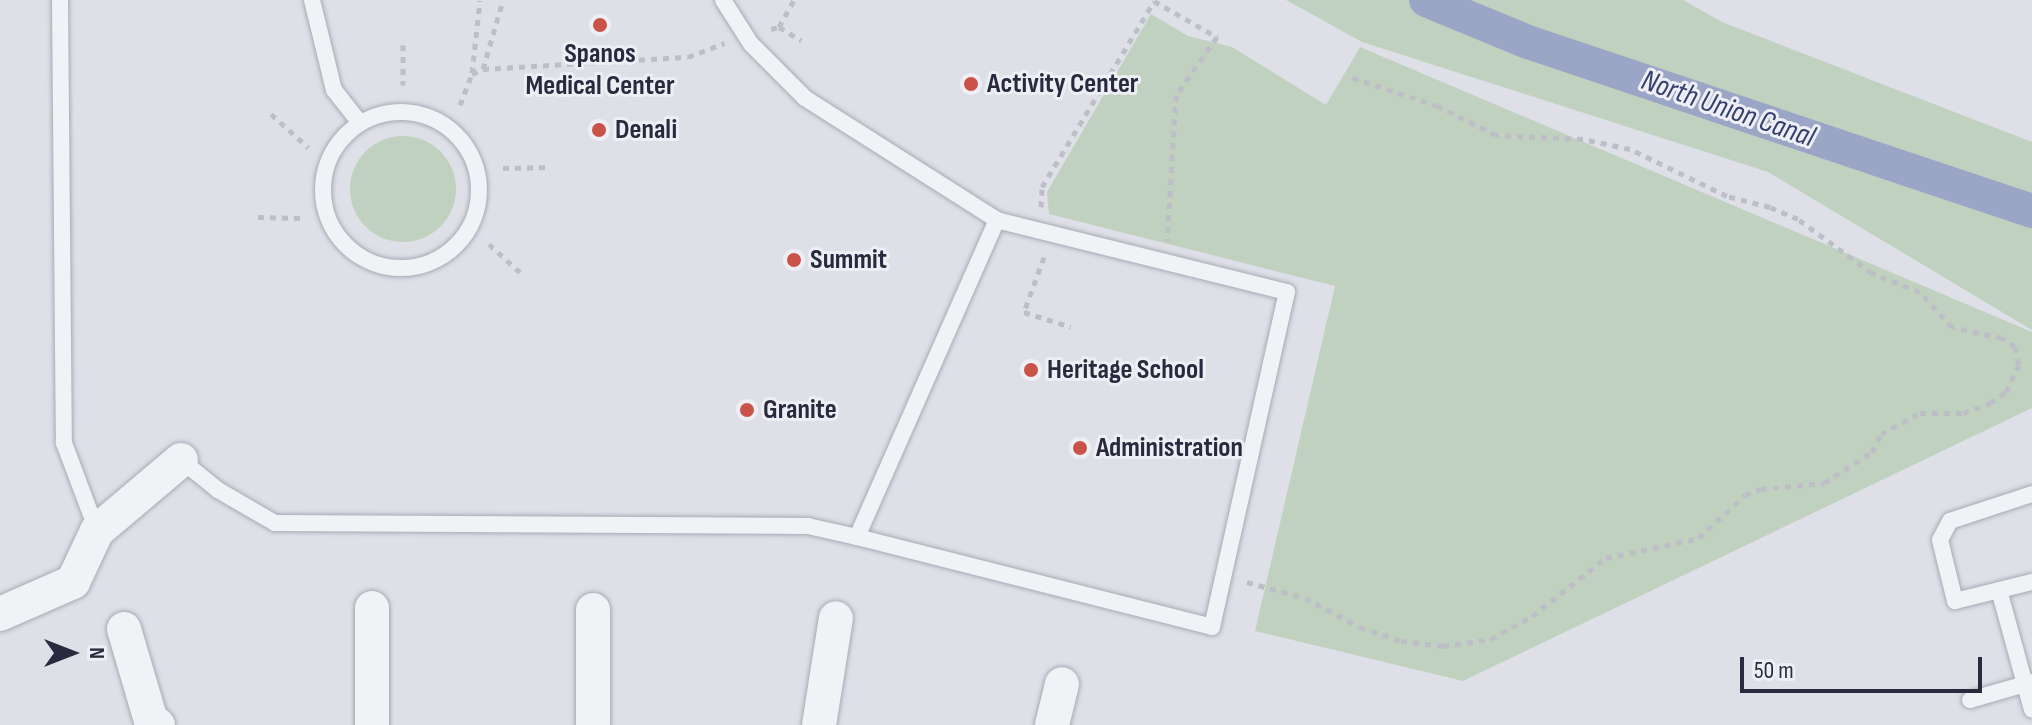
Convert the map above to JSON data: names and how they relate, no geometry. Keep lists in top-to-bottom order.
{
  "water": ["North Union Canal"],
  "places": [
    "Spanos Medical Center",
    "Activity Center",
    "Denali",
    "Summit",
    "Heritage School",
    "Granite",
    "Administration"
  ],
  "scale_bar": "50 m",
  "north": "right"
}
